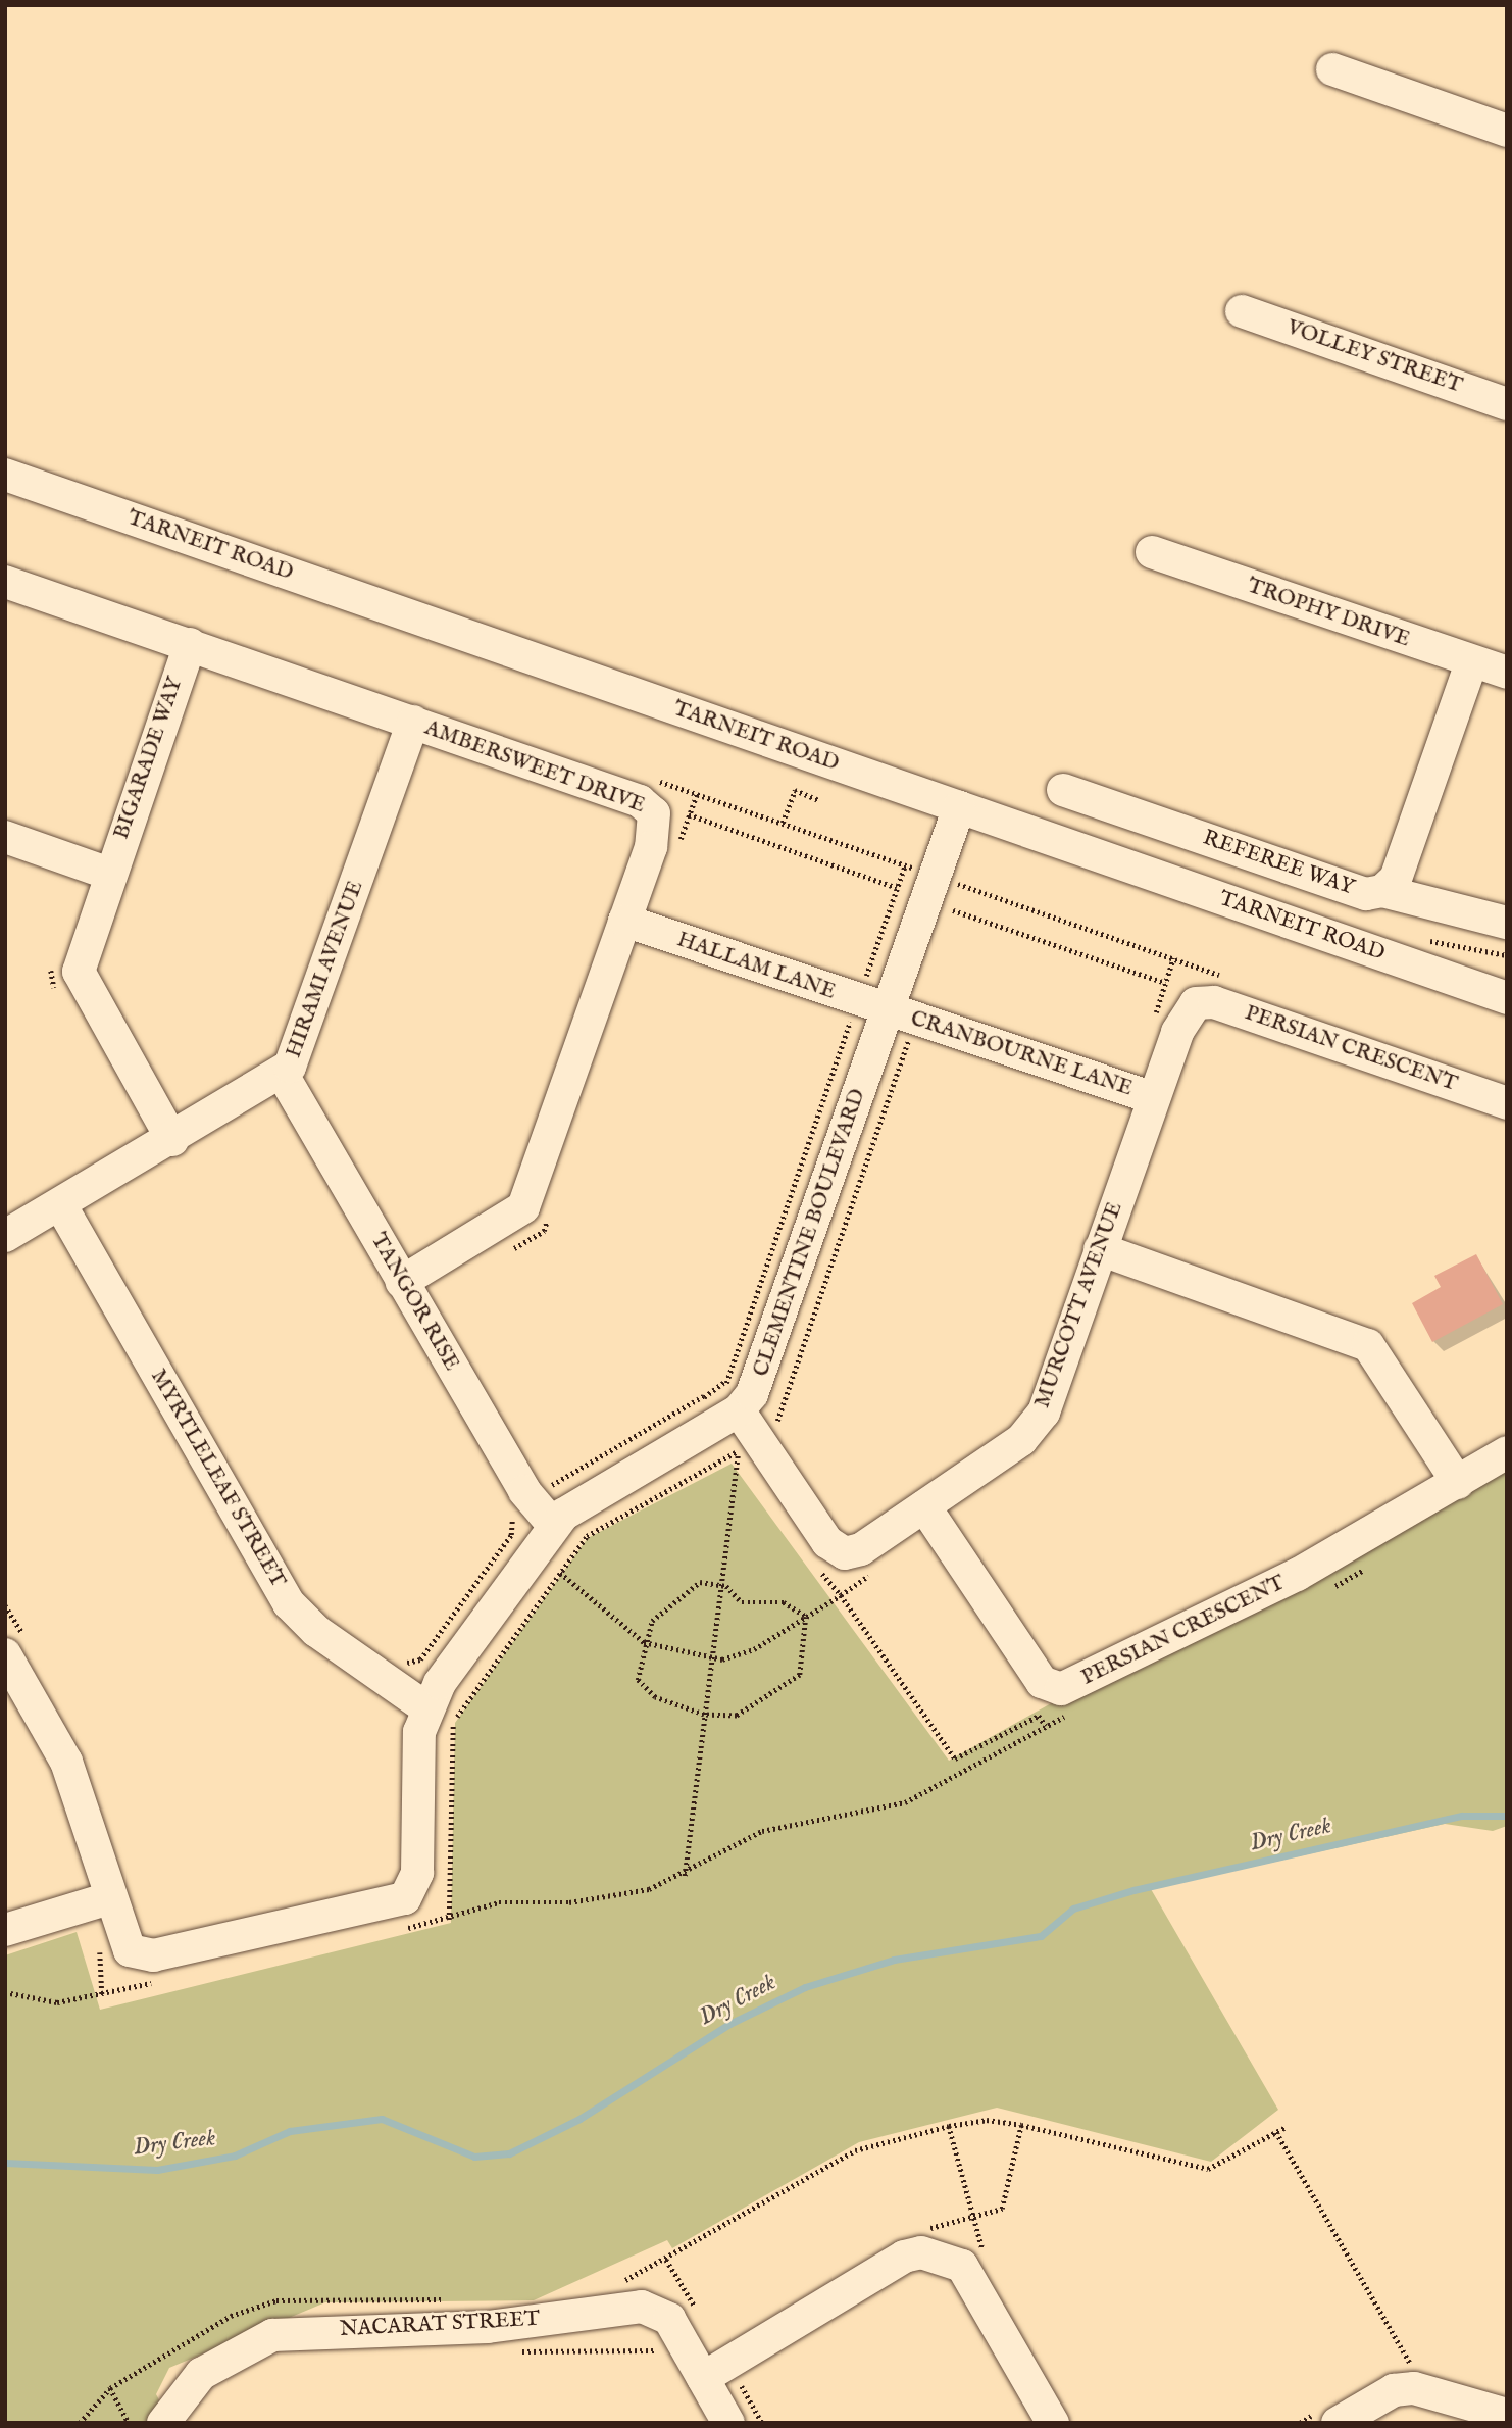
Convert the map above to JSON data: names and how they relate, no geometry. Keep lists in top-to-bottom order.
{
  "streets": {
    "street": [
      "VOLLEY STREET",
      "TARNEIT ROAD",
      "TROPHY DRIVE",
      "BIGARADE WAY",
      "AMBERSWEET DRIVE",
      "REFEREE WAY",
      "HALLAM LANE",
      "HIRAMI AVENUE",
      "PERSIAN CRESCENT",
      "CRANBOURNE LANE",
      "CLEMENTINE BOULEVARD",
      "TANGOR RISE",
      "MURCOTT AVENUE",
      "MYRTLELEAF STREET",
      "NACARAT STREET"
    ]
  },
  "crossings": [
    ["TARNEIT ROAD", "CLEMENTINE BOULEVARD"],
    ["TROPHY DRIVE", "REFEREE WAY"],
    ["BIGARADE WAY", "AMBERSWEET DRIVE"],
    ["BIGARADE WAY", "HIRAMI AVENUE"],
    ["AMBERSWEET DRIVE", "HALLAM LANE"],
    ["AMBERSWEET DRIVE", "HIRAMI AVENUE"],
    ["AMBERSWEET DRIVE", "TANGOR RISE"],
    ["HALLAM LANE", "CRANBOURNE LANE"],
    ["HALLAM LANE", "CLEMENTINE BOULEVARD"],
    ["HIRAMI AVENUE", "TANGOR RISE"],
    ["HIRAMI AVENUE", "MYRTLELEAF STREET"],
    ["PERSIAN CRESCENT", "MURCOTT AVENUE"],
    ["CRANBOURNE LANE", "CLEMENTINE BOULEVARD"],
    ["CRANBOURNE LANE", "MURCOTT AVENUE"],
    ["CLEMENTINE BOULEVARD", "TANGOR RISE"],
    ["CLEMENTINE BOULEVARD", "MYRTLELEAF STREET"]
  ],
  "water": ["Dry Creek"]
}
